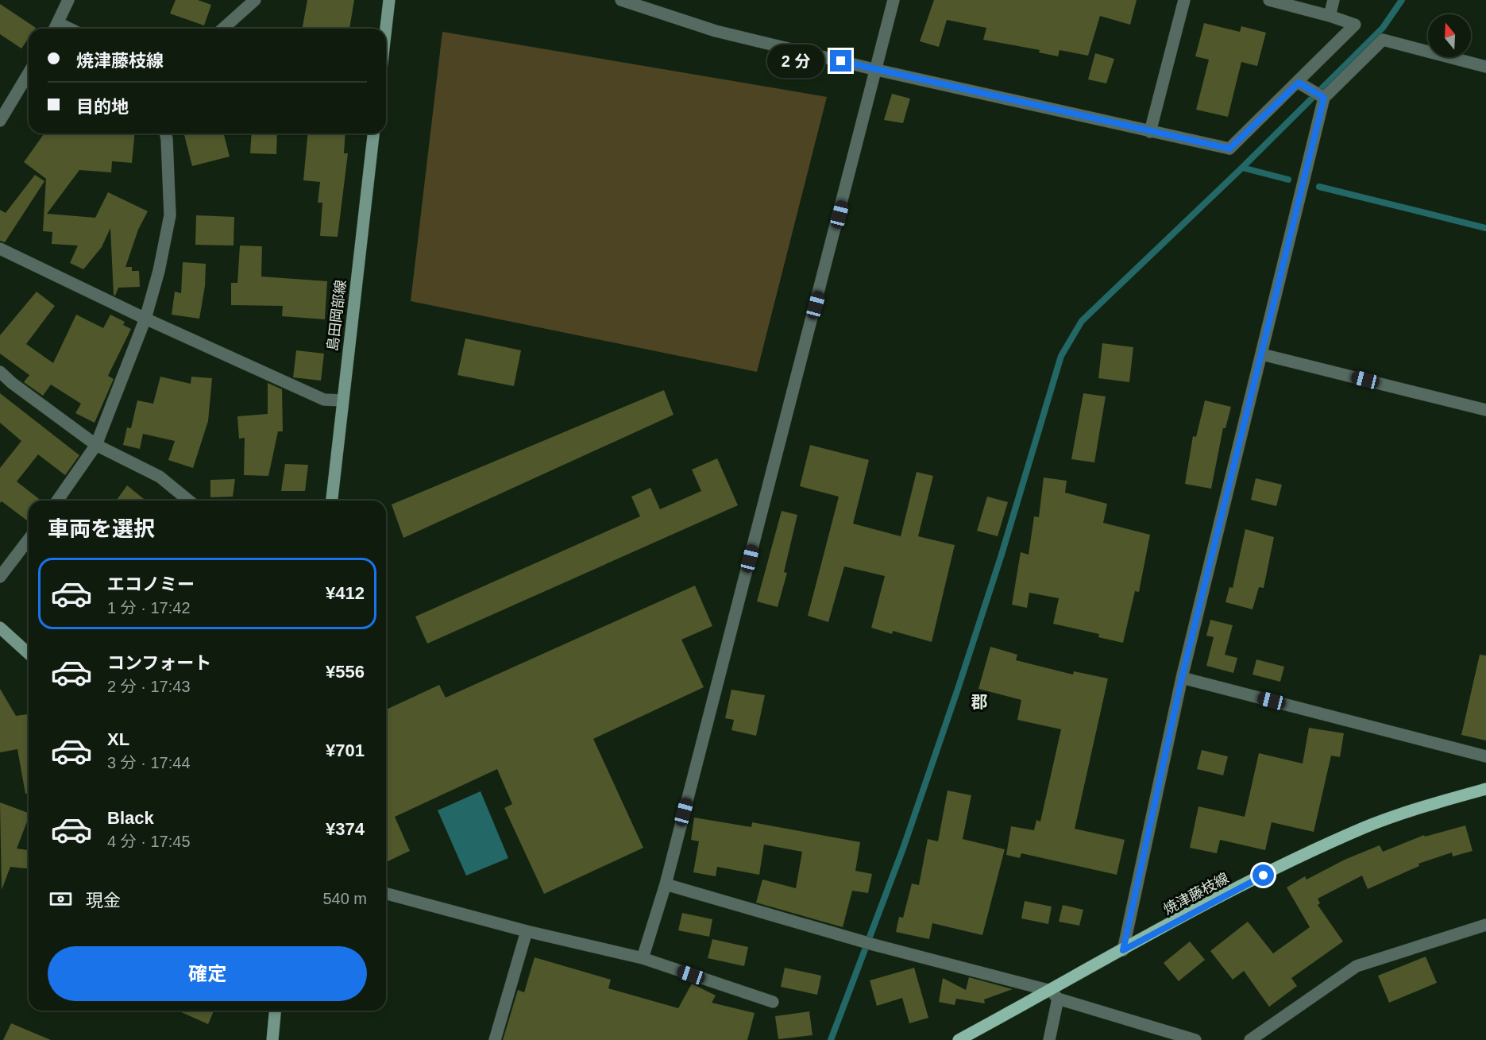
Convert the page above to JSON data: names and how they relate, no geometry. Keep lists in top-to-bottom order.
{
  "streets": {
    "main road": ["島田岡部線", "焼津藤枝線"]
  },
  "districts": ["郡"],
  "north": "top",
  "page": {
    "banner": ["焼津藤枝線", "目的地"],
    "bubble": "2 分",
    "heading": "車両を選択",
    "list": [
      {
        "name": "エコノミー",
        "note": "1 分 · 17:42",
        "value": "¥412"
      },
      {
        "name": "コンフォート",
        "note": "2 分 · 17:43",
        "value": "¥556"
      },
      {
        "name": "XL",
        "note": "3 分 · 17:44",
        "value": "¥701"
      },
      {
        "name": "Black",
        "note": "4 分 · 17:45",
        "value": "¥374"
      }
    ],
    "pay": ["現金", "540 m"],
    "buttons": "確定"
  }
}
